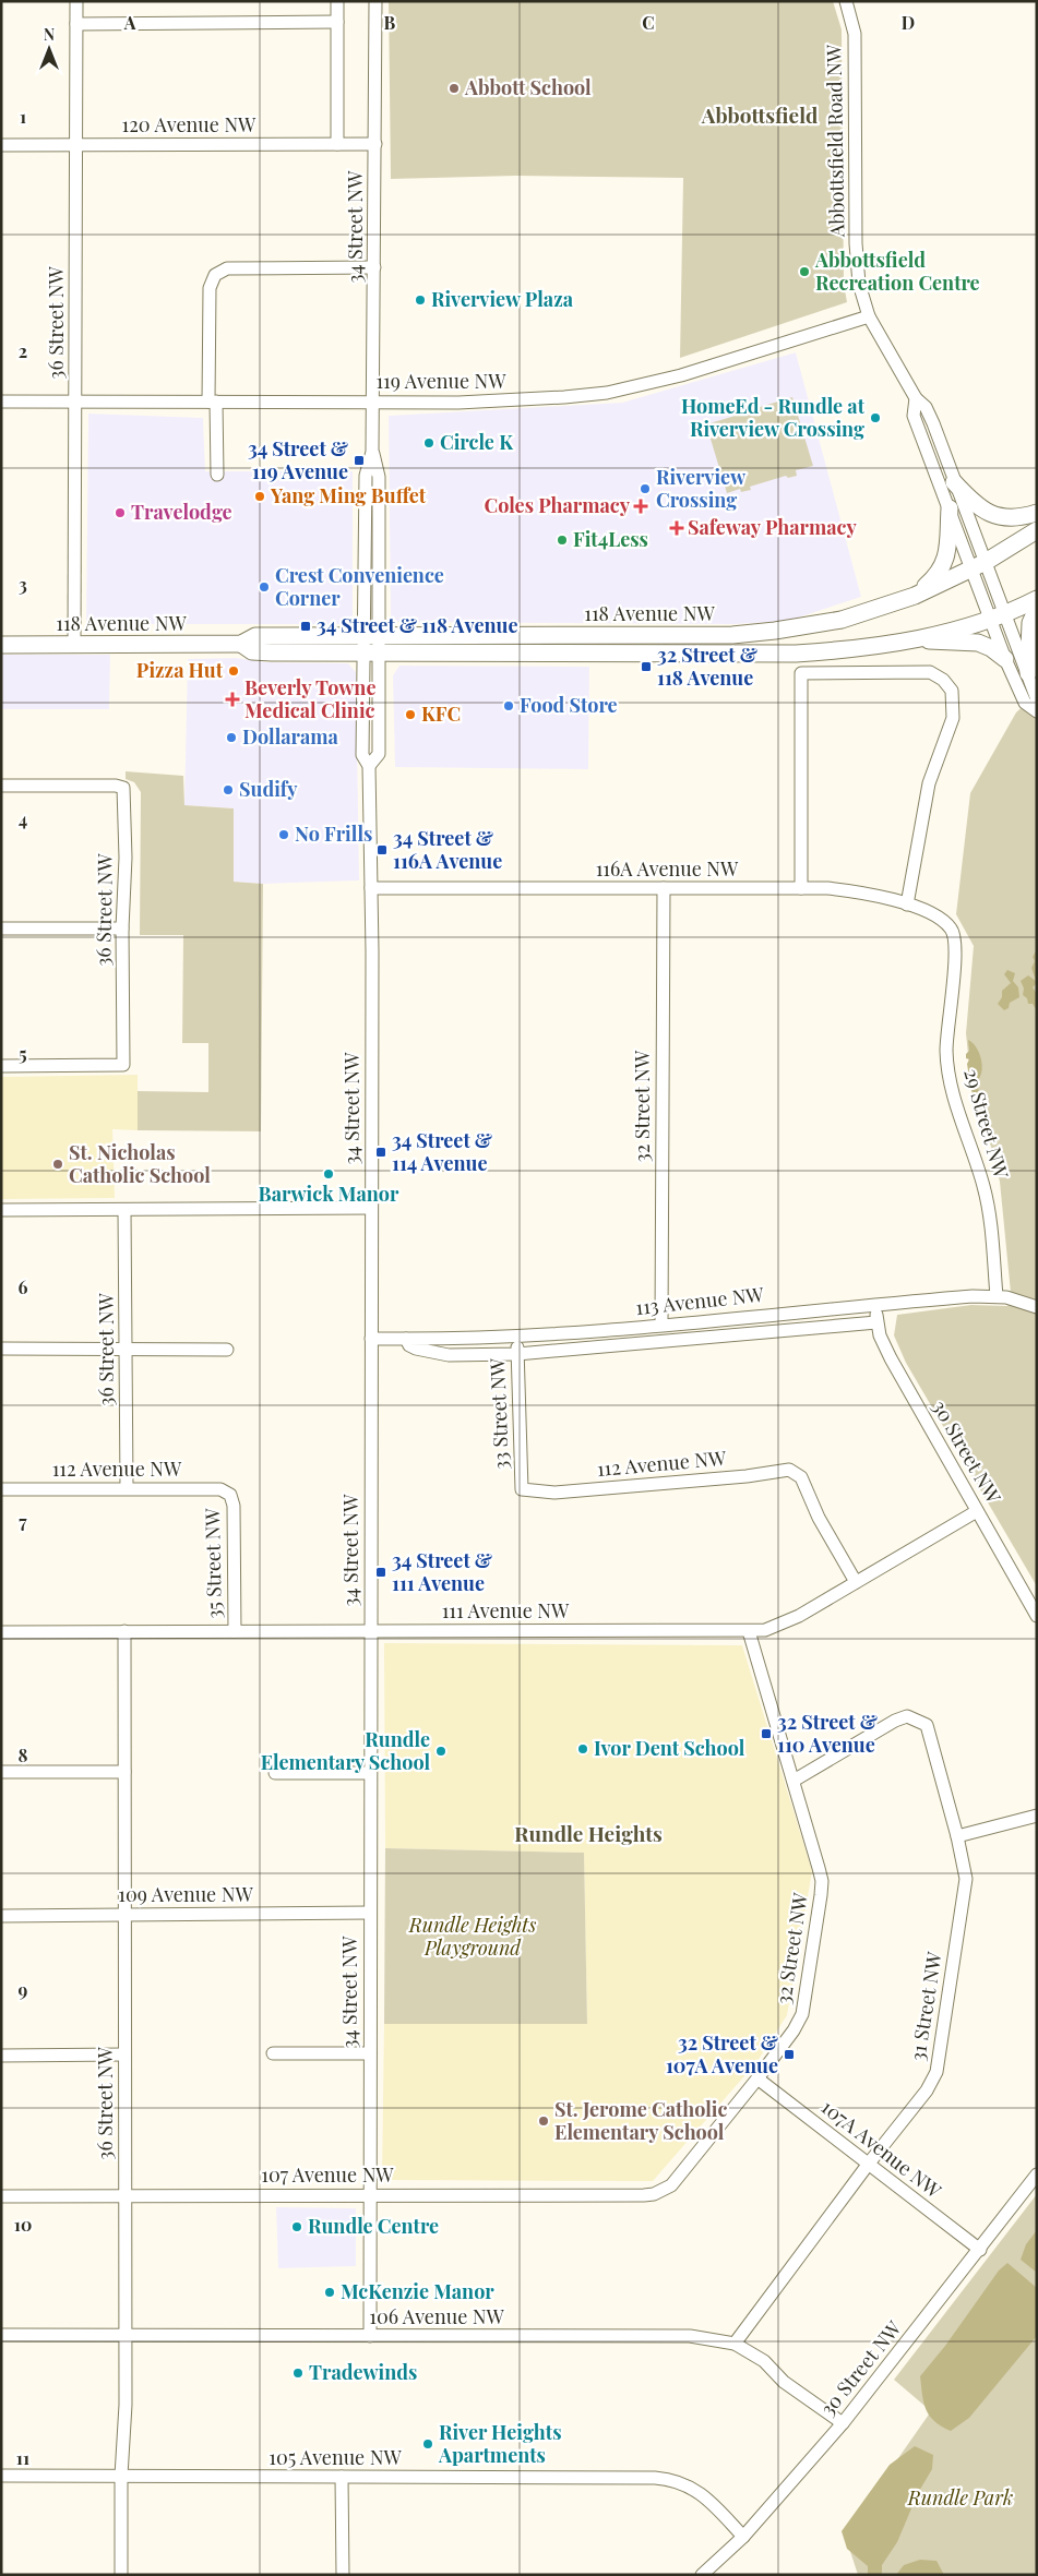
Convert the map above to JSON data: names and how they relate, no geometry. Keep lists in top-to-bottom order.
{
  "streets": {
    "main road": ["118 Avenue NW"],
    "street": [
      "120 Avenue NW",
      "Abbottsfield Road NW",
      "34 Street NW",
      "36 Street NW",
      "119 Avenue NW",
      "116A Avenue NW",
      "32 Street NW",
      "29 Street NW",
      "113 Avenue NW",
      "33 Street NW",
      "30 Street NW",
      "112 Avenue NW",
      "35 Street NW",
      "111 Avenue NW",
      "109 Avenue NW",
      "31 Street NW",
      "107A Avenue NW",
      "107 Avenue NW",
      "106 Avenue NW",
      "105 Avenue NW"
    ]
  },
  "crossings": [
    ["120 Avenue NW", "34 Street NW"],
    ["120 Avenue NW", "36 Street NW"],
    ["Abbottsfield Road NW", "119 Avenue NW"],
    ["Abbottsfield Road NW", "118 Avenue NW"],
    ["34 Street NW", "119 Avenue NW"],
    ["34 Street NW", "118 Avenue NW"],
    ["34 Street NW", "116A Avenue NW"],
    ["34 Street NW", "113 Avenue NW"],
    ["34 Street NW", "111 Avenue NW"],
    ["34 Street NW", "109 Avenue NW"],
    ["34 Street NW", "107 Avenue NW"],
    ["34 Street NW", "106 Avenue NW"],
    ["36 Street NW", "119 Avenue NW"],
    ["36 Street NW", "118 Avenue NW"],
    ["36 Street NW", "112 Avenue NW"],
    ["36 Street NW", "111 Avenue NW"],
    ["36 Street NW", "109 Avenue NW"],
    ["36 Street NW", "107 Avenue NW"],
    ["36 Street NW", "106 Avenue NW"],
    ["36 Street NW", "105 Avenue NW"],
    ["116A Avenue NW", "32 Street NW"],
    ["116A Avenue NW", "29 Street NW"],
    ["32 Street NW", "113 Avenue NW"],
    ["32 Street NW", "111 Avenue NW"],
    ["32 Street NW", "31 Street NW"],
    ["32 Street NW", "107A Avenue NW"],
    ["32 Street NW", "107 Avenue NW"],
    ["29 Street NW", "113 Avenue NW"],
    ["113 Avenue NW", "33 Street NW"],
    ["113 Avenue NW", "30 Street NW"],
    ["33 Street NW", "112 Avenue NW"],
    ["30 Street NW", "111 Avenue NW"],
    ["30 Street NW", "107A Avenue NW"],
    ["30 Street NW", "106 Avenue NW"],
    ["30 Street NW", "105 Avenue NW"],
    ["112 Avenue NW", "35 Street NW"],
    ["112 Avenue NW", "111 Avenue NW"],
    ["35 Street NW", "111 Avenue NW"],
    ["31 Street NW", "107A Avenue NW"],
    ["31 Street NW", "106 Avenue NW"]
  ],
  "districts": ["Abbottsfield", "Rundle Heights"],
  "parks": ["Rundle Heights Playground", "Rundle Park"],
  "places": {
    "other": [
      "Abbott School",
      "Abbottsfield Recreation Centre",
      "Riverview Plaza",
      "HomeEd - Rundle at Riverview Crossing",
      "Circle K",
      "Riverview Crossing",
      "Yang Ming Buffet",
      "Travelodge",
      "Fit4Less",
      "Crest Convenience Corner",
      "Pizza Hut",
      "Food Store",
      "KFC",
      "Dollarama",
      "Sudify",
      "No Frills",
      "St. Nicholas Catholic School",
      "Barwick Manor",
      "Ivor Dent School",
      "Rundle Elementary School",
      "St. Jerome Catholic Elementary School",
      "Rundle Centre",
      "McKenzie Manor",
      "Tradewinds",
      "River Heights Apartments"
    ],
    "transit": [
      "34 Street & 119 Avenue",
      "34 Street & 118 Avenue",
      "32 Street & 118 Avenue",
      "34 Street & 116A Avenue",
      "34 Street & 114 Avenue",
      "34 Street & 111 Avenue",
      "32 Street & 110 Avenue",
      "32 Street & 107A Avenue"
    ],
    "health": ["Coles Pharmacy", "Safeway Pharmacy", "Beverly Towne Medical Clinic"]
  },
  "north": "top",
  "grid": {
    "columns": [
      "A",
      "B",
      "C",
      "D"
    ],
    "rows": [
      "1",
      "2",
      "3",
      "4",
      "5",
      "6",
      "7",
      "8",
      "9",
      "10",
      "11"
    ]
  }
}
